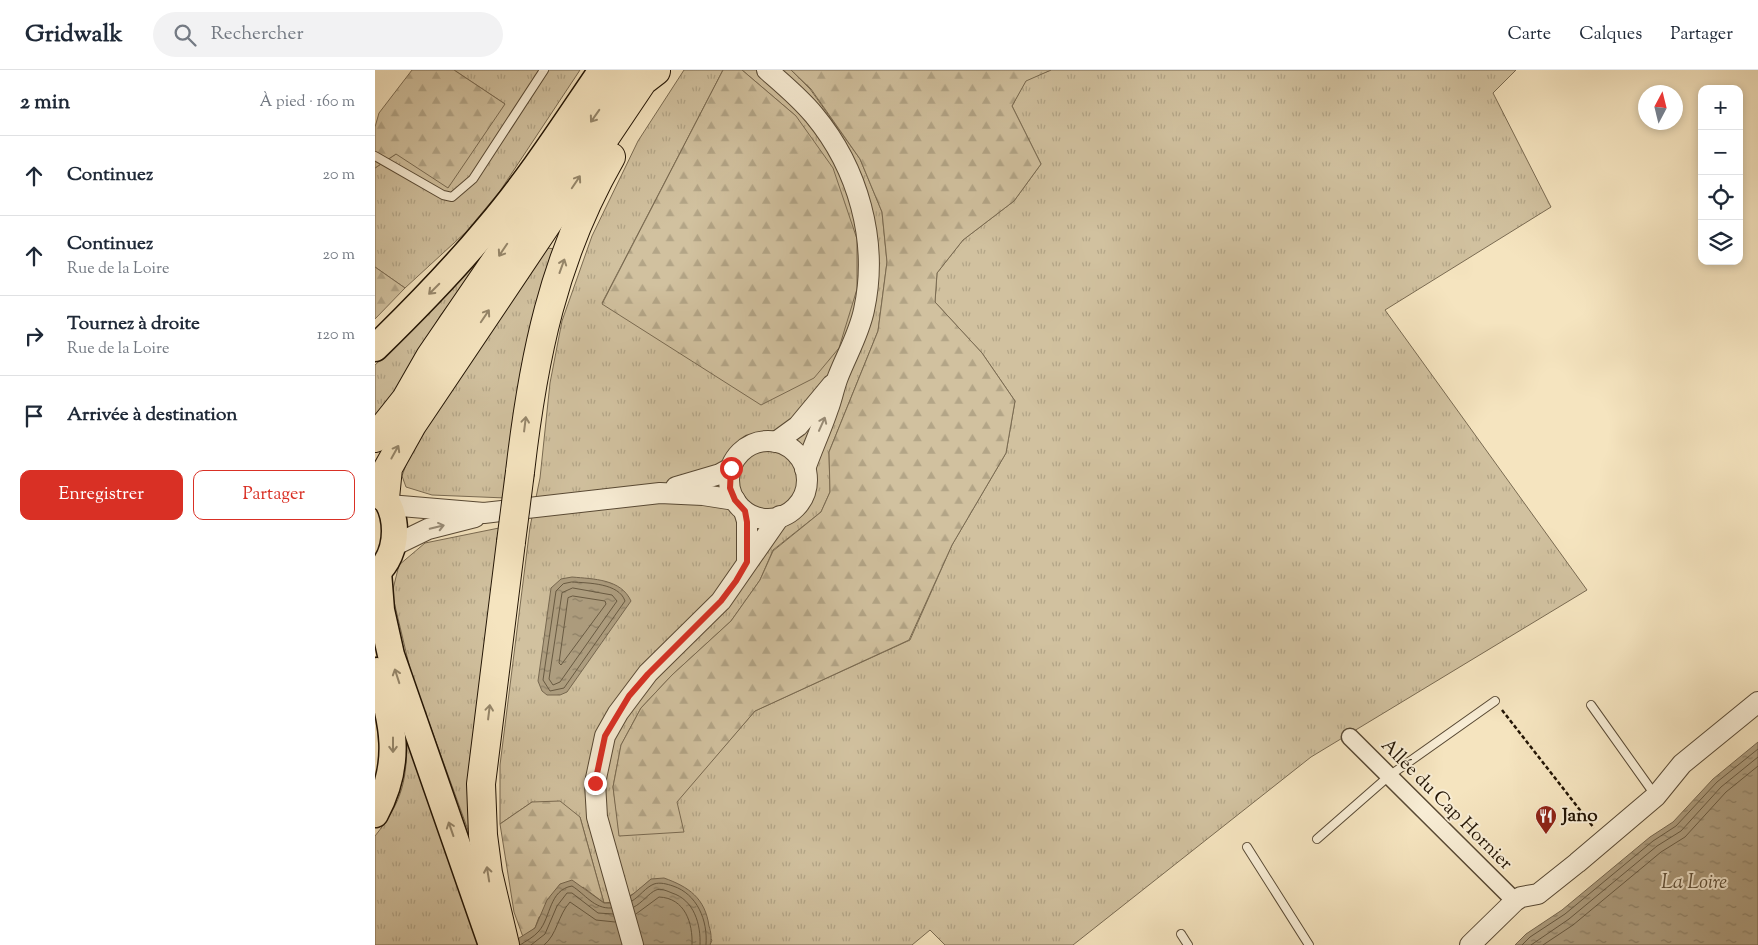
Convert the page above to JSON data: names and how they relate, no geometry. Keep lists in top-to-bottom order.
{
  "streets": {
    "street": ["Allée du Cap Hornier"]
  },
  "water": ["La Loire"],
  "places": {
    "restaurant": ["Jano"]
  },
  "north": "top",
  "page": {
    "header": "Gridwalk",
    "search": "Rechercher",
    "nav": ["Carte", "Calques", "Partager"],
    "heading": ["2 min", "À pied · 160 m"],
    "map_buttons": ["+", "−"],
    "list": [
      ["Continuez", "20 m"],
      ["Continuez", "Rue de la Loire", "20 m"],
      ["Tournez à droite", "Rue de la Loire", "120 m"],
      "Arrivée à destination"
    ],
    "buttons": ["Enregistrer", "Partager"]
  }
}
